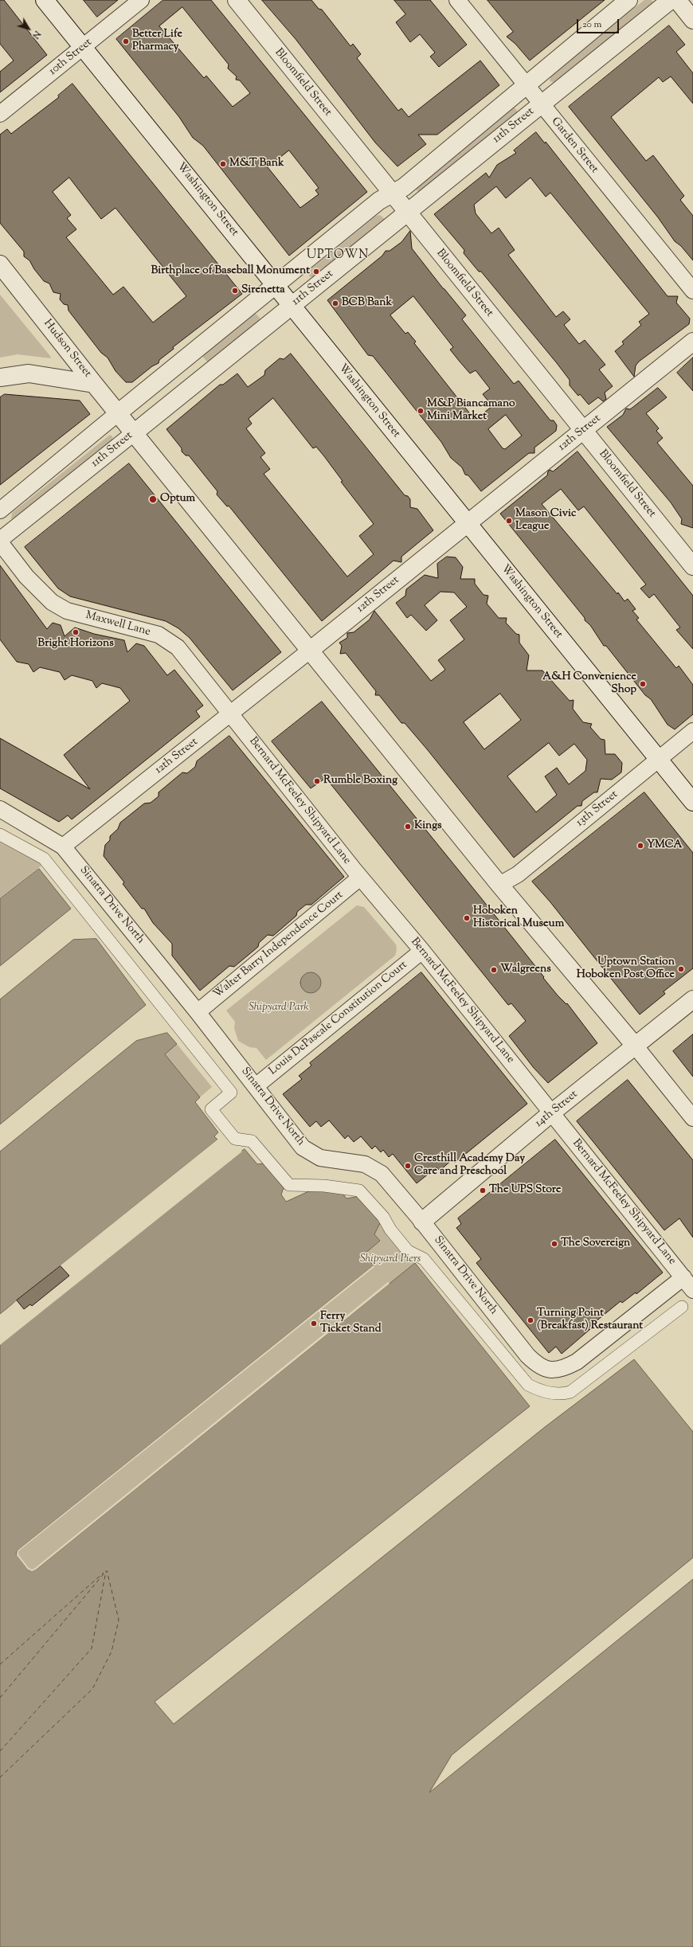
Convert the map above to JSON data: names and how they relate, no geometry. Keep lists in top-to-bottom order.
{
  "streets": {
    "street": [
      "10th Street",
      "Bloomfield Street",
      "11th Street",
      "Garden Street",
      "Washington Street",
      "Hudson Street",
      "12th Street",
      "Maxwell Lane",
      "Bernard McFeeley Shipyard Lane",
      "13th Street",
      "Sinatra Drive North",
      "Walter Barry Independence Court",
      "Louis DePascale Constitution Court",
      "14th Street"
    ]
  },
  "crossings": [
    ["10th Street", "Washington Street"],
    ["Bloomfield Street", "11th Street"],
    ["Bloomfield Street", "12th Street"],
    ["11th Street", "Garden Street"],
    ["11th Street", "Washington Street"],
    ["11th Street", "Hudson Street"],
    ["11th Street", "Maxwell Lane"],
    ["Washington Street", "12th Street"],
    ["Washington Street", "13th Street"],
    ["Hudson Street", "12th Street"],
    ["Hudson Street", "13th Street"],
    ["Hudson Street", "14th Street"],
    ["12th Street", "Maxwell Lane"],
    ["12th Street", "Bernard McFeeley Shipyard Lane"],
    ["12th Street", "Sinatra Drive North"],
    ["Maxwell Lane", "Bernard McFeeley Shipyard Lane"],
    ["Bernard McFeeley Shipyard Lane", "Sinatra Drive North"],
    ["Bernard McFeeley Shipyard Lane", "Walter Barry Independence Court"],
    ["Bernard McFeeley Shipyard Lane", "Louis DePascale Constitution Court"],
    ["Bernard McFeeley Shipyard Lane", "14th Street"],
    ["Sinatra Drive North", "Walter Barry Independence Court"],
    ["Sinatra Drive North", "Louis DePascale Constitution Court"],
    ["Sinatra Drive North", "14th Street"]
  ],
  "districts": ["UPTOWN"],
  "parks": ["Shipyard Park", "Shipyard Piers"],
  "places": [
    "Better Life Pharmacy",
    "M&T Bank",
    "Birthplace of Baseball Monument",
    "Sirenetta",
    "BCB Bank",
    "M&P Biancamano Mini Market",
    "Optum",
    "Mason Civic League",
    "Bright Horizons",
    "A&H Convenience Shop",
    "Rumble Boxing",
    "Kings",
    "YMCA",
    "Hoboken Historical Museum",
    "Uptown Station Hoboken Post Office",
    "Walgreens",
    "Cresthill Academy Day Care and Preschool",
    "The UPS Store",
    "The Sovereign",
    "Turning Point (Breakfast) Restaurant",
    "Ferry Ticket Stand"
  ],
  "scale_bar": "20 m",
  "north": "bottom right"
}
